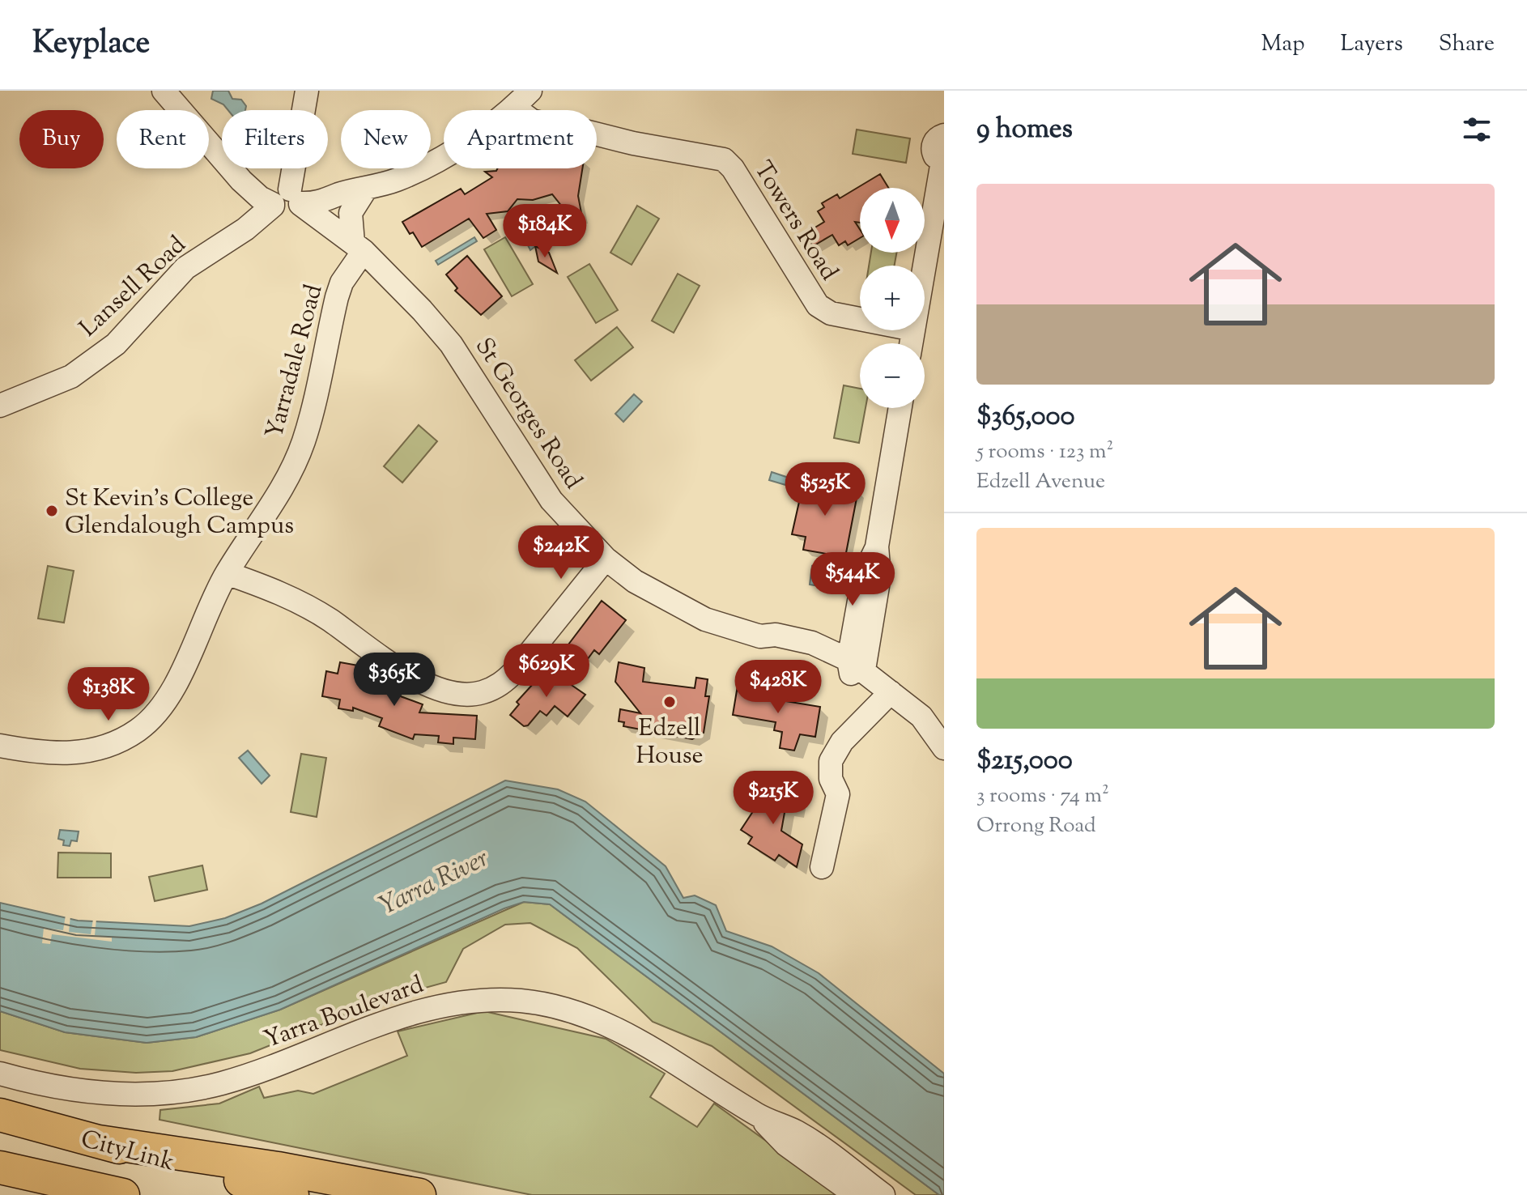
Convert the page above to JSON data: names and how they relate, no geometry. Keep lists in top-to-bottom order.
{
  "streets": {
    "highway": ["CityLink"],
    "street": [
      "Towers Road",
      "Lansell Road",
      "Yarradale Road",
      "St Georges Road",
      "Yarra Boulevard"
    ]
  },
  "crossings": [
    ["Lansell Road", "St Georges Road"],
    ["Yarradale Road", "St Georges Road"]
  ],
  "water": ["Yarra River"],
  "places": ["St Kevin's College Glendalough Campus", "Edzell House"],
  "north": "bottom",
  "page": {
    "header": "Keyplace",
    "nav": ["Map", "Layers", "Share"],
    "heading": "9 homes",
    "chip": [
      "Buy",
      "Rent",
      "Filters",
      "New",
      "Apartment"
    ],
    "list": [
      {
        "name": "$365,000",
        "note": "5 rooms · 123 m² · Edzell Avenue"
      },
      {
        "name": "$215,000",
        "note": "3 rooms · 74 m² · Orrong Road"
      }
    ],
    "map_buttons": ["+", "−"],
    "price": [
      "$184K",
      "$525K",
      "$242K",
      "$544K",
      "$629K",
      "$365K",
      "$428K",
      "$138K",
      "$215K"
    ]
  }
}
